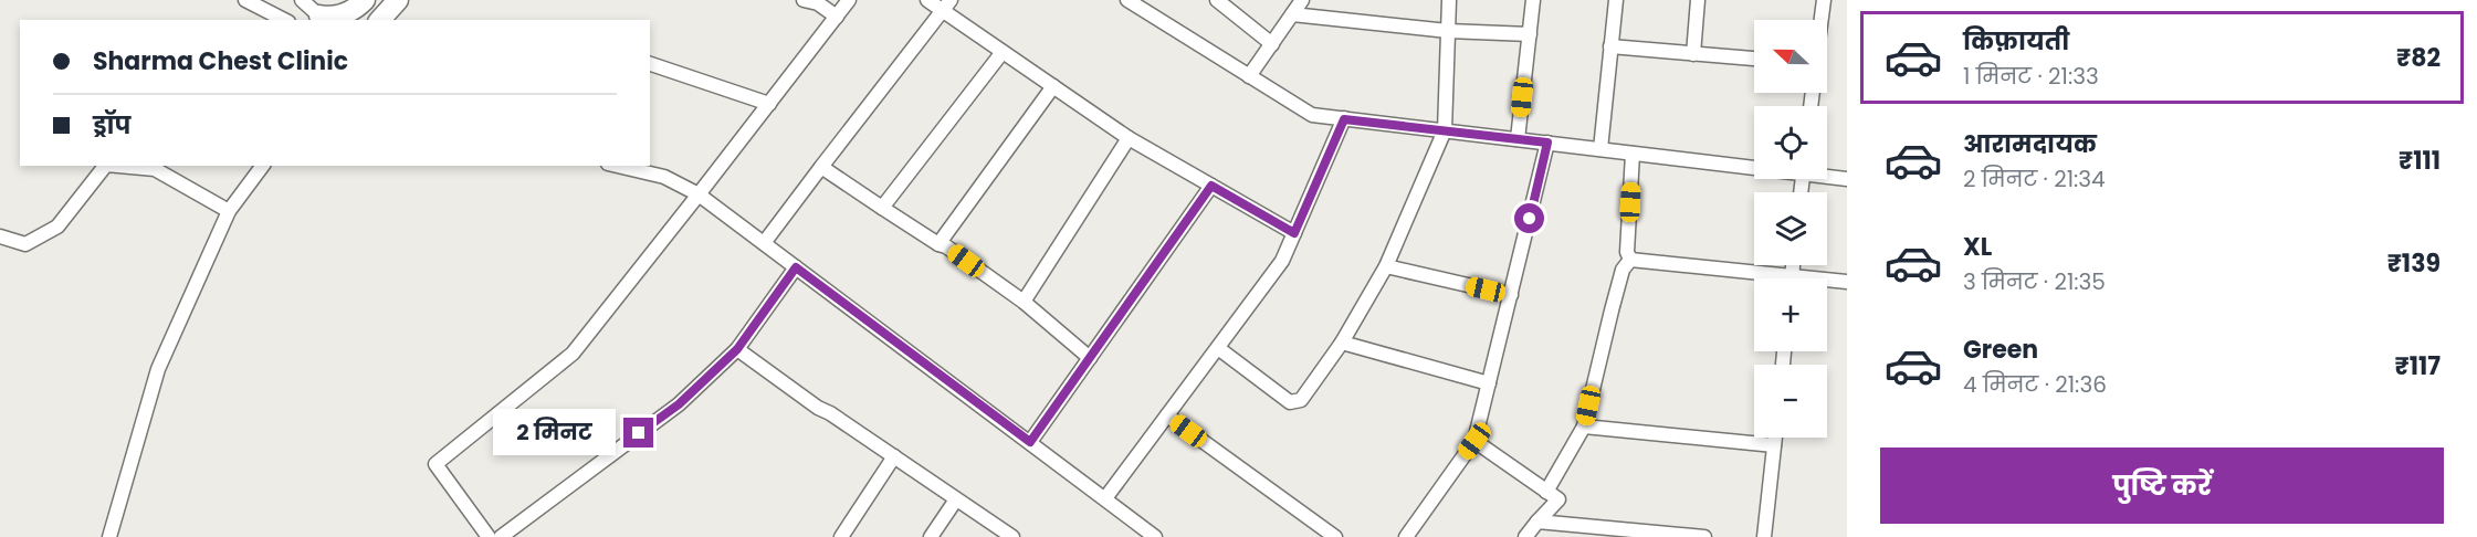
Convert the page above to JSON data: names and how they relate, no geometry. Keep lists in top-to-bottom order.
{
  "north": "left",
  "page": {
    "list": [
      {
        "name": "किफ़ायती",
        "note": "1 मिनट · 21:33",
        "value": "₹82"
      },
      {
        "name": "आरामदायक",
        "note": "2 मिनट · 21:34",
        "value": "₹111"
      },
      {
        "name": "XL",
        "note": "3 मिनट · 21:35",
        "value": "₹139"
      },
      {
        "name": "Green",
        "note": "4 मिनट · 21:36",
        "value": "₹117"
      }
    ],
    "map_buttons": ["+", "−"],
    "banner": ["Sharma Chest Clinic", "ड्रॉप"],
    "bubble": "2 मिनट",
    "buttons": "पुष्टि करें"
  }
}
